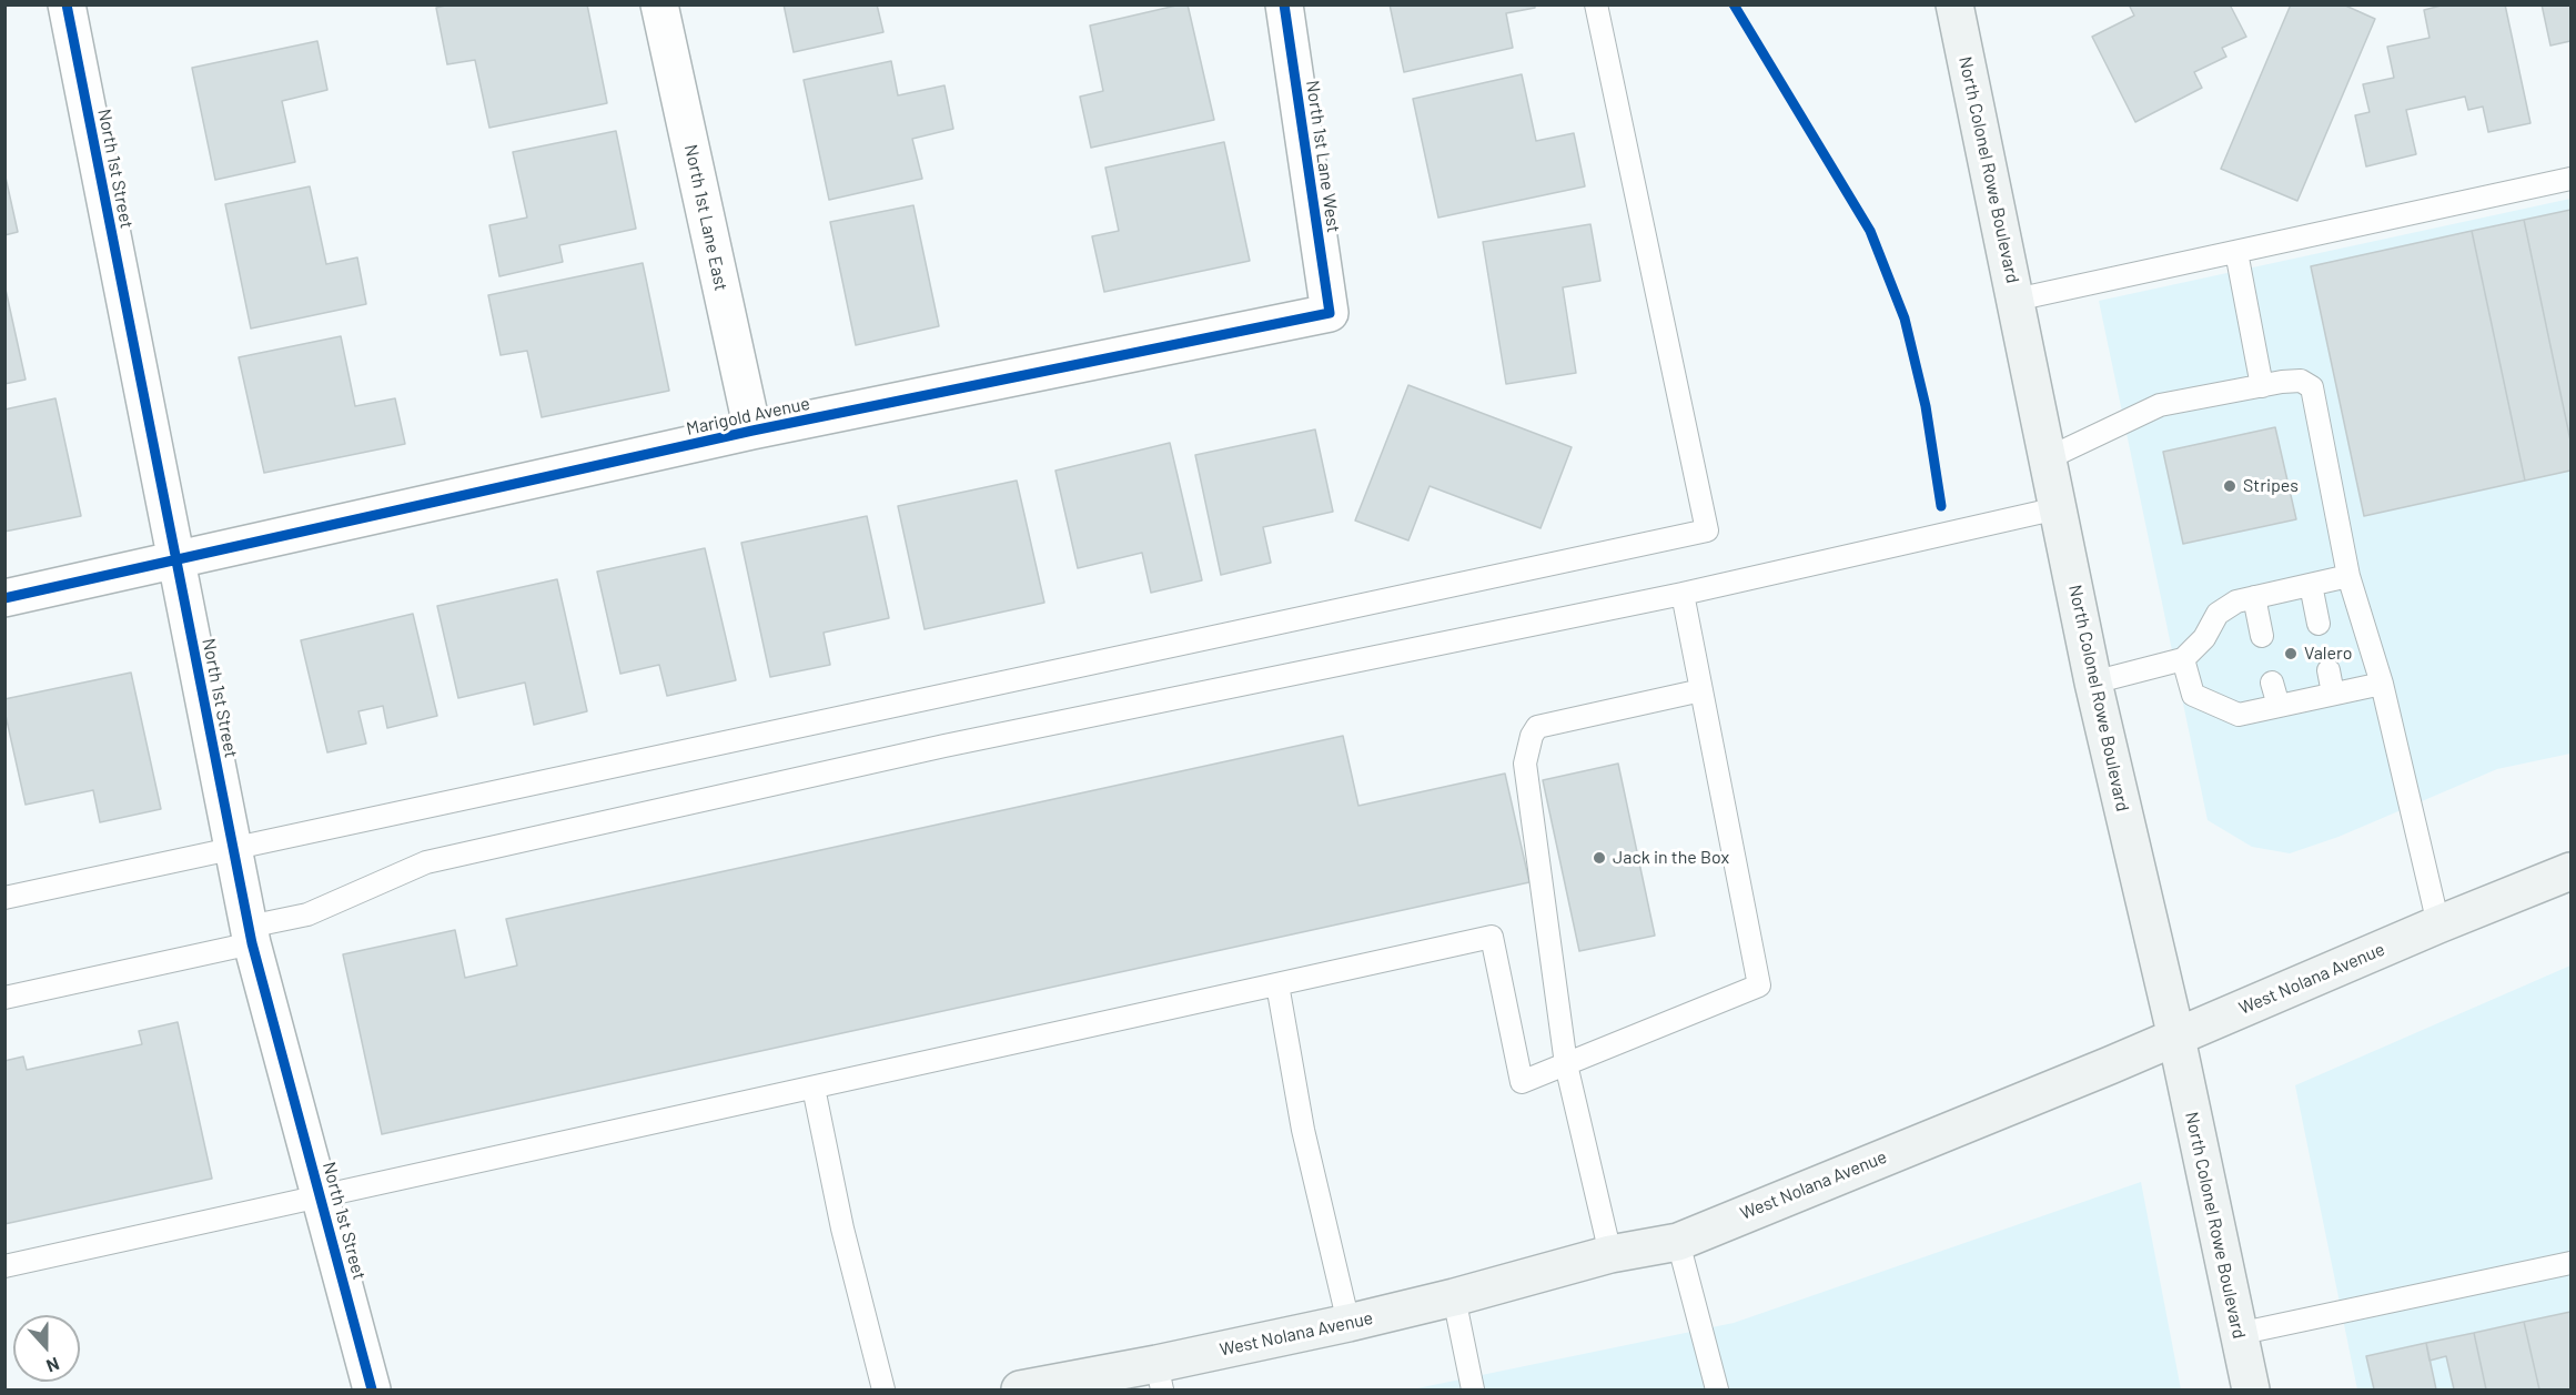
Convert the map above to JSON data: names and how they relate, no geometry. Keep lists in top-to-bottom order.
{
  "streets": {
    "main road": ["North Colonel Rowe Boulevard", "West Nolana Avenue"],
    "street": [
      "North 1st Lane West",
      "North 1st Street",
      "North 1st Lane East",
      "Marigold Avenue"
    ]
  },
  "crossings": [
    ["North 1st Lane West", "Marigold Avenue"],
    ["North 1st Street", "Marigold Avenue"],
    ["North Colonel Rowe Boulevard", "West Nolana Avenue"],
    ["North 1st Lane East", "Marigold Avenue"]
  ],
  "places": ["Stripes", "Valero", "Jack in the Box"],
  "north": "bottom"
}
